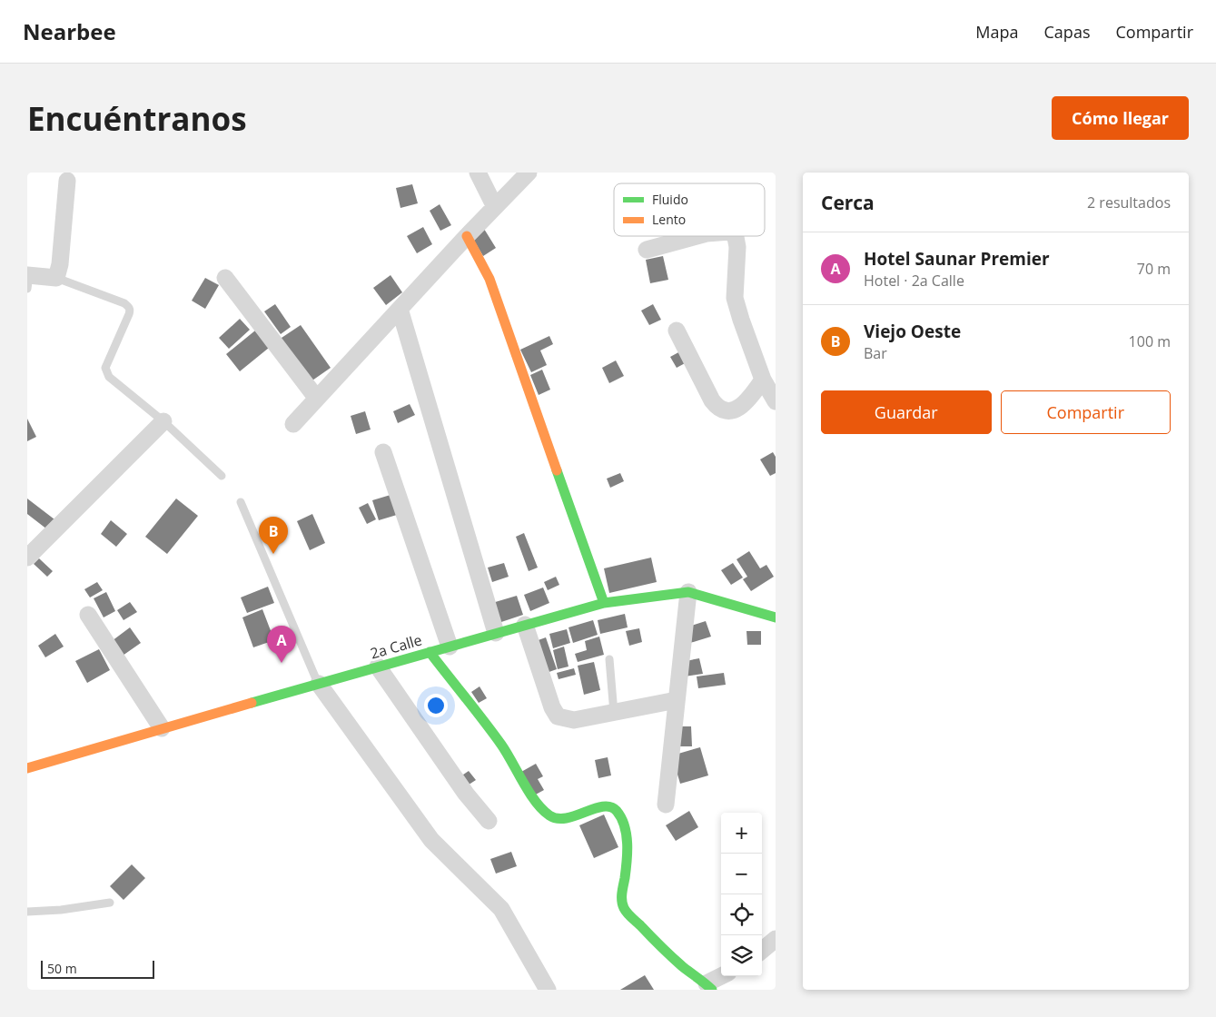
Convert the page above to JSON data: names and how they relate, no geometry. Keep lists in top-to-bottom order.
{
  "streets": {
    "street": ["2a Calle"]
  },
  "legend": ["Fluido", "Lento"],
  "scale_bar": "50 m",
  "page": {
    "header": "Nearbee",
    "nav": ["Mapa", "Capas", "Compartir"],
    "buttons": [
      "Cómo llegar",
      ["Guardar", "Compartir"]
    ],
    "title": "Encuéntranos",
    "heading": ["Cerca", "2 resultados"],
    "list": [
      {
        "mark": "A",
        "name": "Hotel Saunar Premier",
        "note": "Hotel · 2a Calle",
        "value": "70 m"
      },
      {
        "mark": "B",
        "name": "Viejo Oeste",
        "note": "Bar",
        "value": "100 m"
      }
    ],
    "pins": ["B", "A"],
    "map_buttons": ["+", "−"],
    "scale": "50 m"
  }
}
